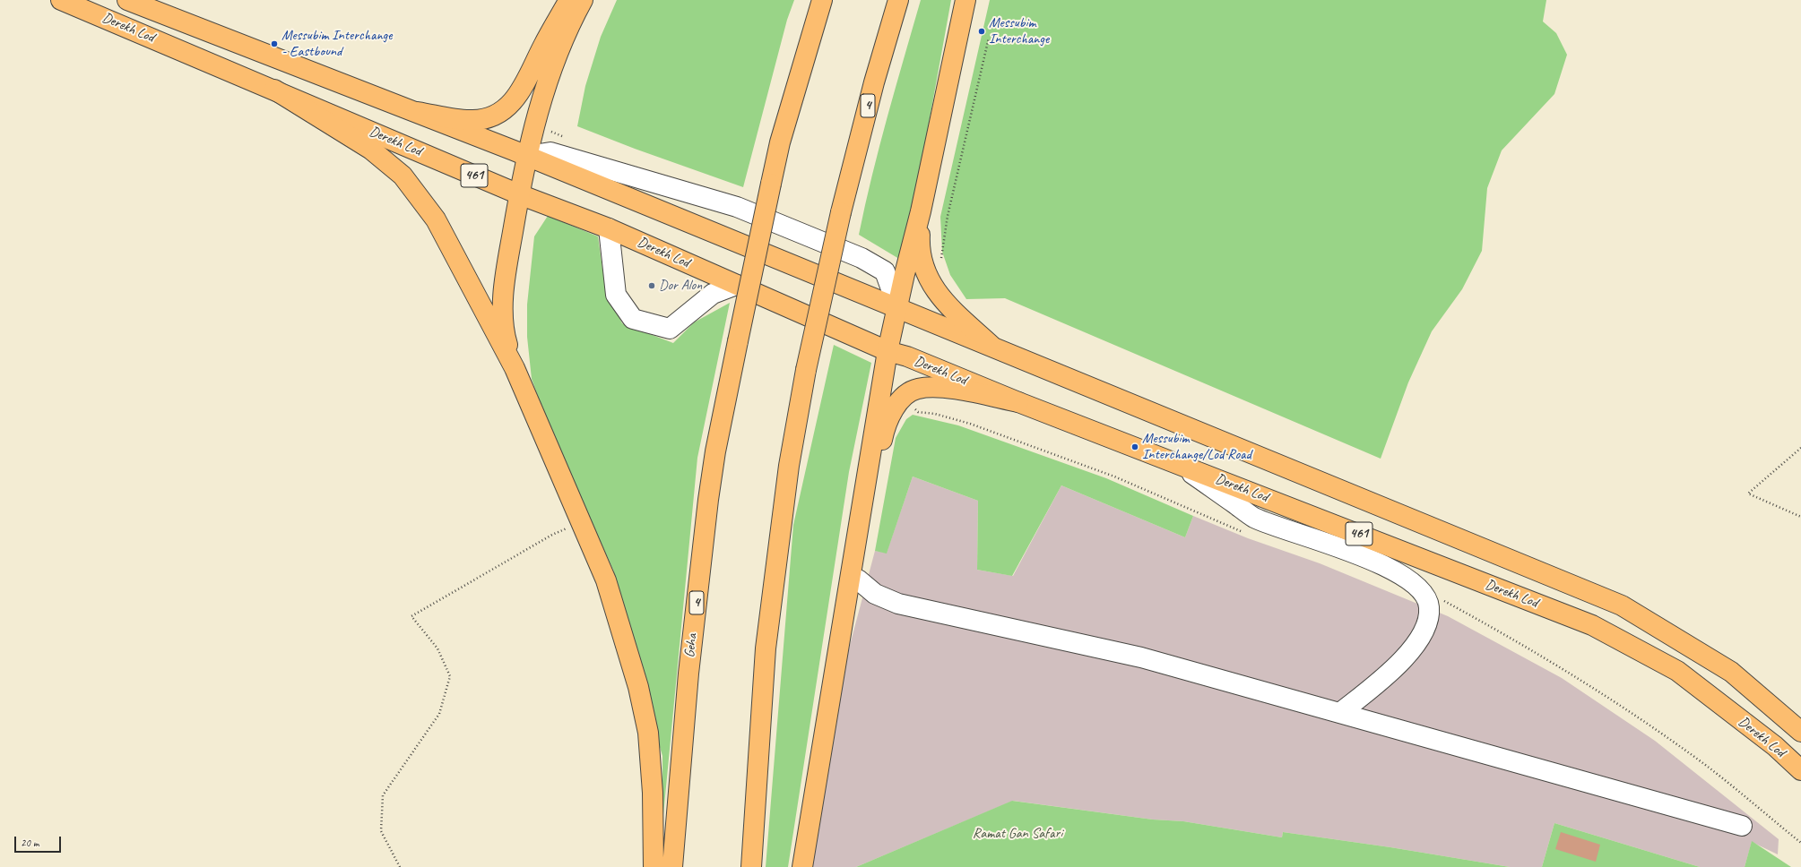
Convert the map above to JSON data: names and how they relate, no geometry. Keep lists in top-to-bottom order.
{
  "streets": {
    "main road": [
      "Derekh Lod",
      "4",
      "461",
      "Geha"
    ]
  },
  "parks": ["Ramat Gan Safari"],
  "places": [
    "Messubim Interchange",
    "Messubim Interchange - Eastbound",
    "Dor Alon",
    "Messubim Interchange/Lod Road"
  ],
  "scale_bar": "20 m"
}
